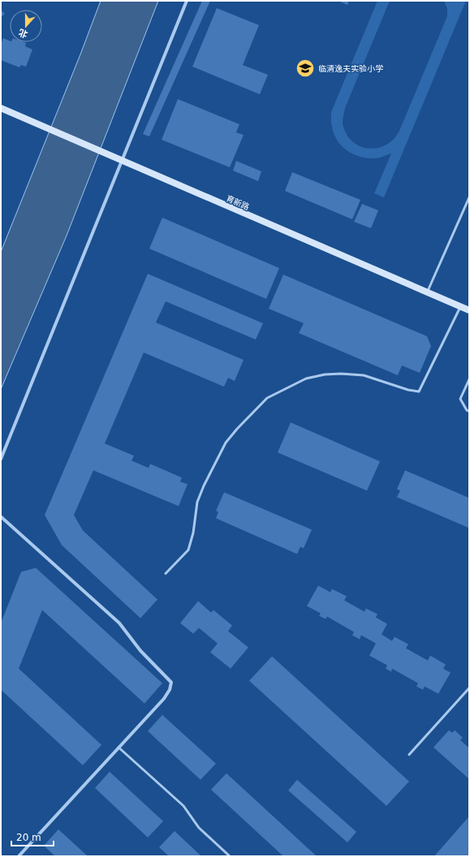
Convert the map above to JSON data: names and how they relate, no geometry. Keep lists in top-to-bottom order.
{
  "streets": {
    "street": ["育新路"]
  },
  "places": {
    "school or university": ["临清逸夫实验小学"]
  },
  "scale_bar": "20 m",
  "north": "bottom"
}
